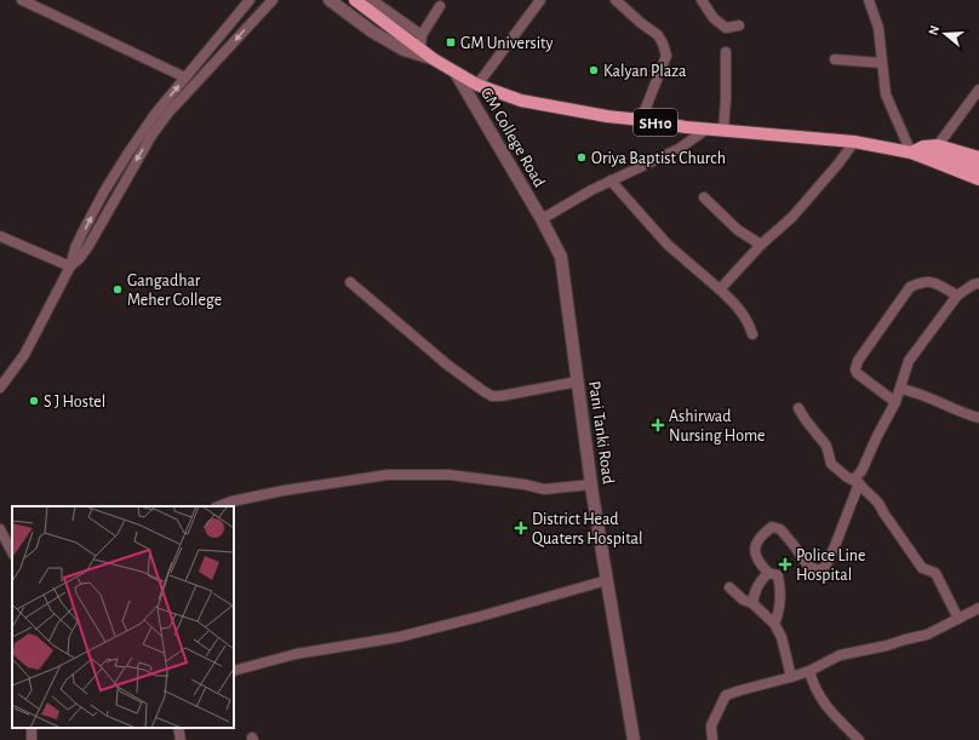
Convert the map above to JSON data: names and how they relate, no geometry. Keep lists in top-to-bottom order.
{
  "streets": {
    "main road": ["SH10"],
    "street": ["GM College Road", "Pani Tanki Road"]
  },
  "crossings": [
    ["SH10", "GM College Road"],
    ["GM College Road", "Pani Tanki Road"]
  ],
  "places": {
    "transit": ["GM University"],
    "other": [
      "Kalyan Plaza",
      "Oriya Baptist Church",
      "Gangadhar Meher College",
      "S J Hostel"
    ],
    "health": ["Ashirwad Nursing Home", "District Head Quaters Hospital", "Police Line Hospital"]
  },
  "north": "left"
}
